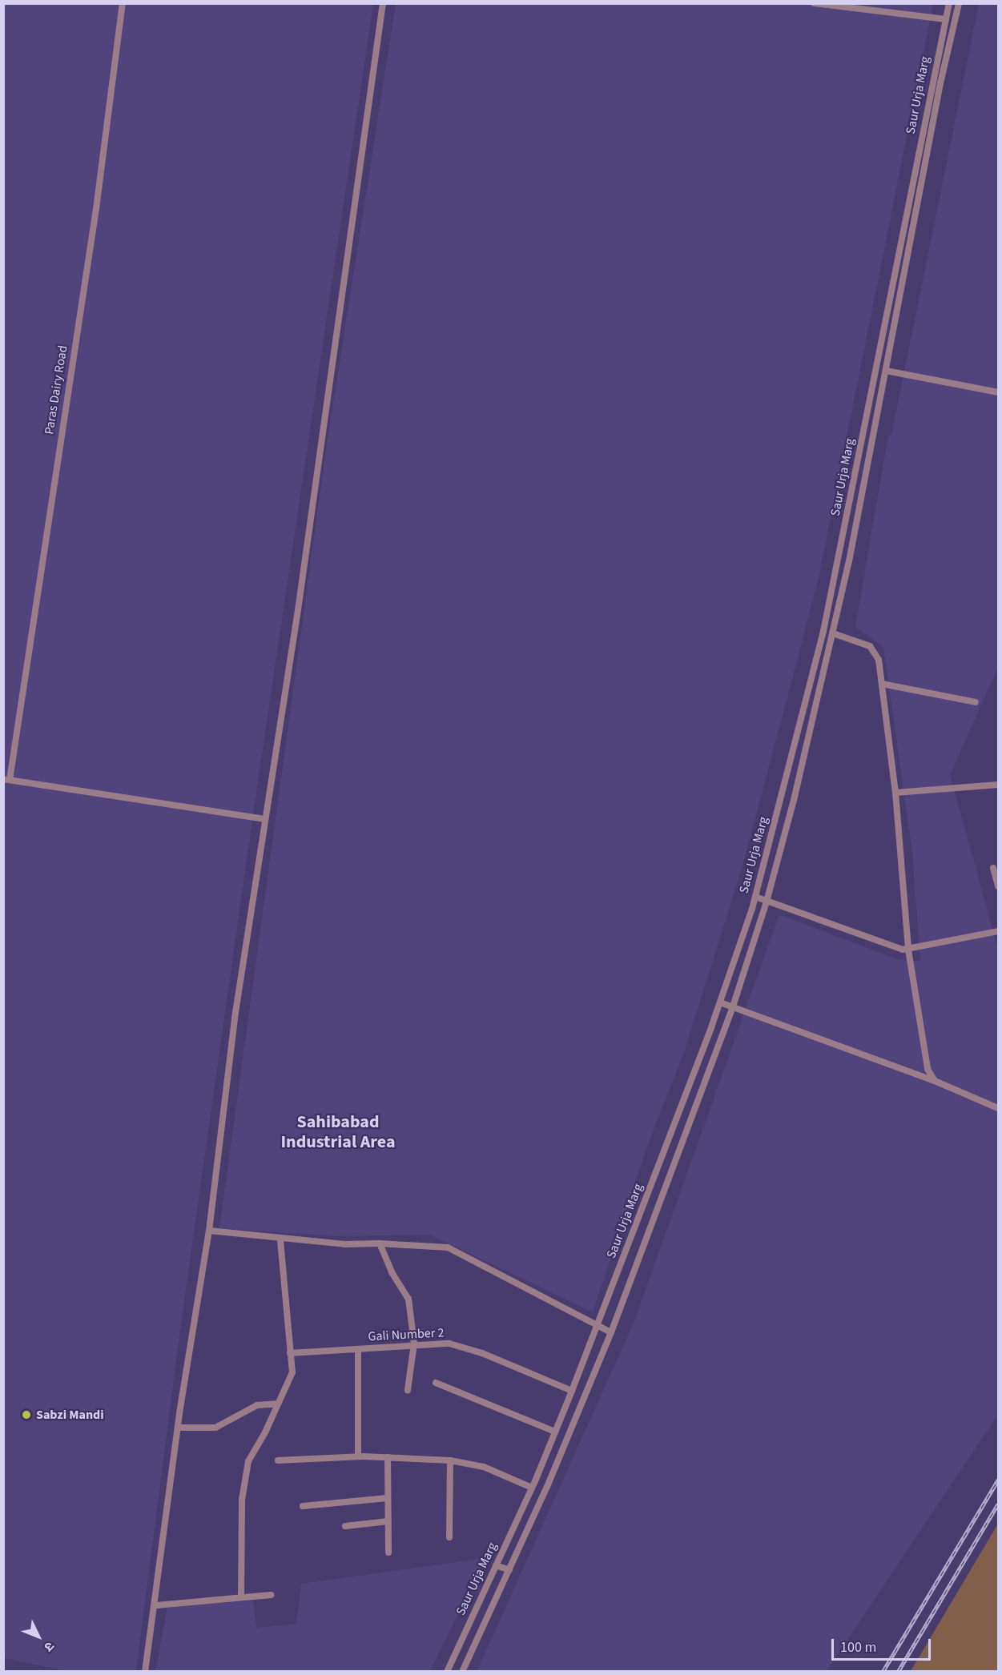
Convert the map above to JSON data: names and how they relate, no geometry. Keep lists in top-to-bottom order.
{
  "streets": {
    "street": ["Saur Urja Marg", "Paras Dairy Road", "Gali Number 2"]
  },
  "crossings": [
    ["Saur Urja Marg", "Gali Number 2"]
  ],
  "districts": ["Sahibabad Industrial Area"],
  "places": ["Sabzi Mandi"],
  "scale_bar": "100 m",
  "north": "bottom right"
}
